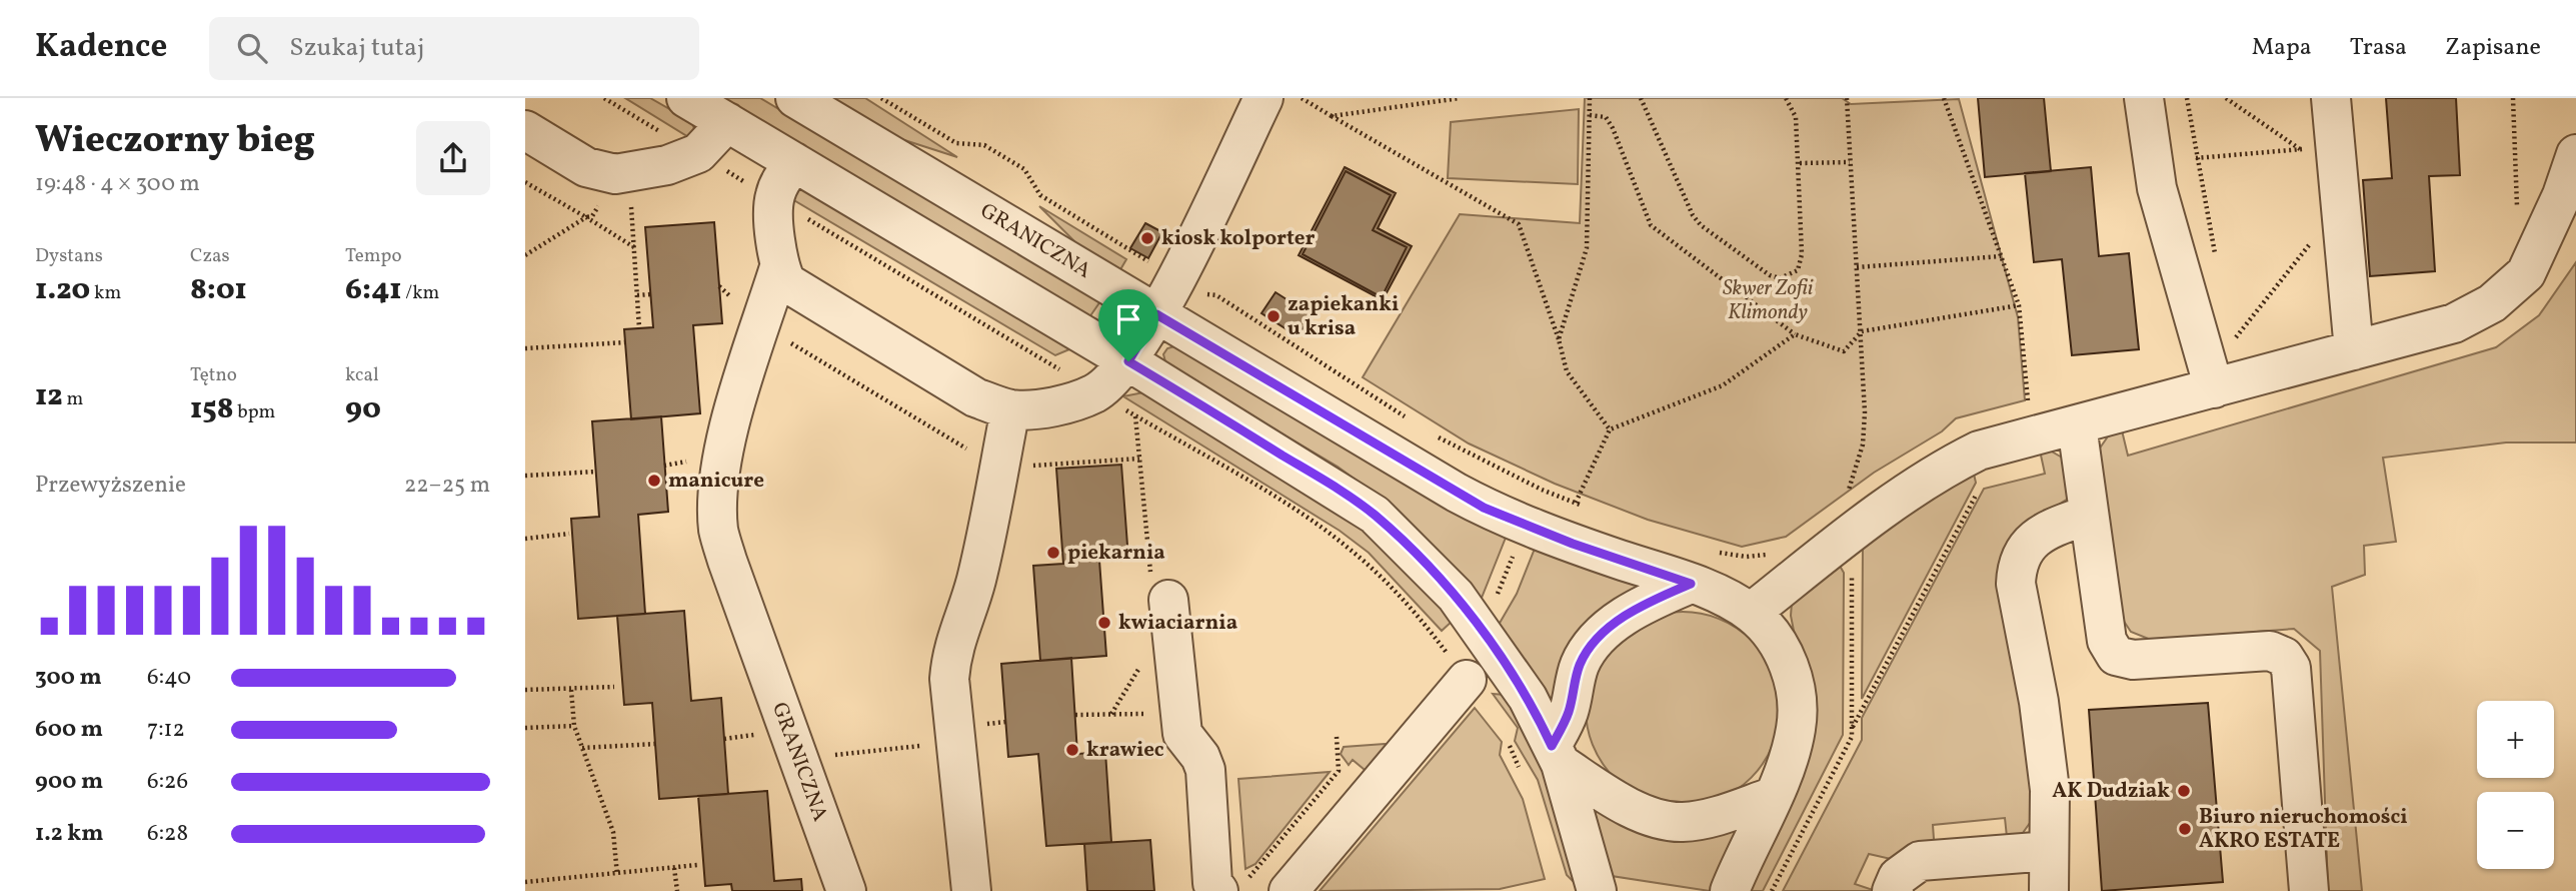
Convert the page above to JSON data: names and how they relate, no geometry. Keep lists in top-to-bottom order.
{
  "streets": {
    "street": ["GRANICZNA"]
  },
  "parks": ["Skwer Zofii Klimondy"],
  "places": [
    "kiosk kolporter",
    "zapiekanki u krisa",
    "manicure",
    "piekarnia",
    "kwiaciarnia",
    "krawiec",
    "AK Dudziak",
    "Biuro nieruchomości AKRO ESTATE"
  ],
  "page": {
    "header": "Kadence",
    "search": "Szukaj tutaj",
    "nav": ["Mapa", "Trasa", "Zapisane"],
    "heading": ["Wieczorny bieg", "19:48 · 4 × 300 m"],
    "stats": [
      ["Dystans", "1.20 km"],
      ["Czas", "8:01"],
      ["Tempo", "6:41 /km"],
      ["12 m"],
      ["Tętno", "158 bpm"],
      ["kcal", "90"]
    ],
    "chart": ["Przewyższenie", "22–25 m"],
    "list": [
      {
        "name": "300 m",
        "note": "6:40"
      },
      {
        "name": "600 m",
        "note": "7:12"
      },
      {
        "name": "900 m",
        "note": "6:26"
      },
      {
        "name": "1.2 km",
        "note": "6:28"
      }
    ],
    "map_buttons": ["+", "−"]
  }
}
